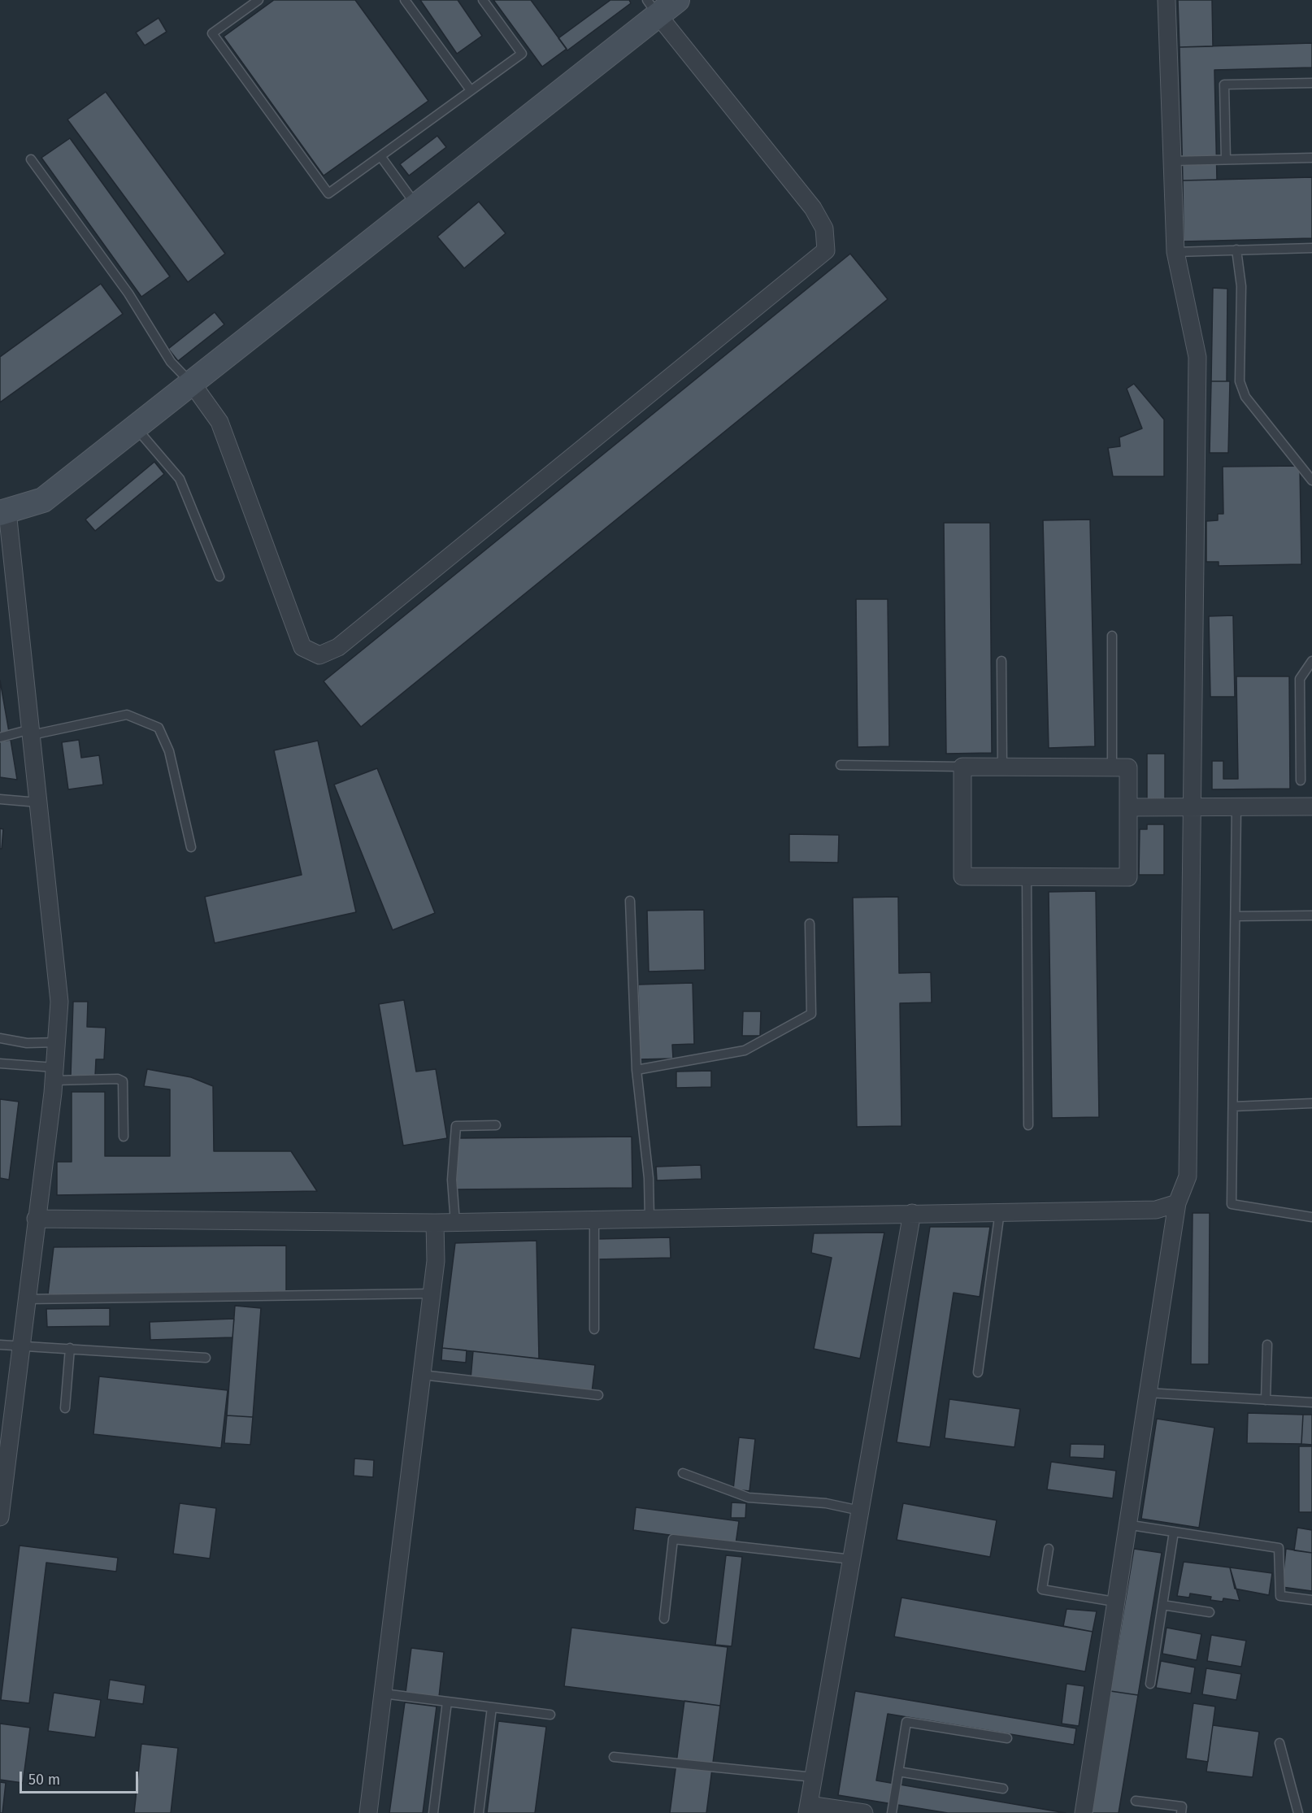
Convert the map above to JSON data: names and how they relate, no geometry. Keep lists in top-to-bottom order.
{
  "scale_bar": "50 m"
}
